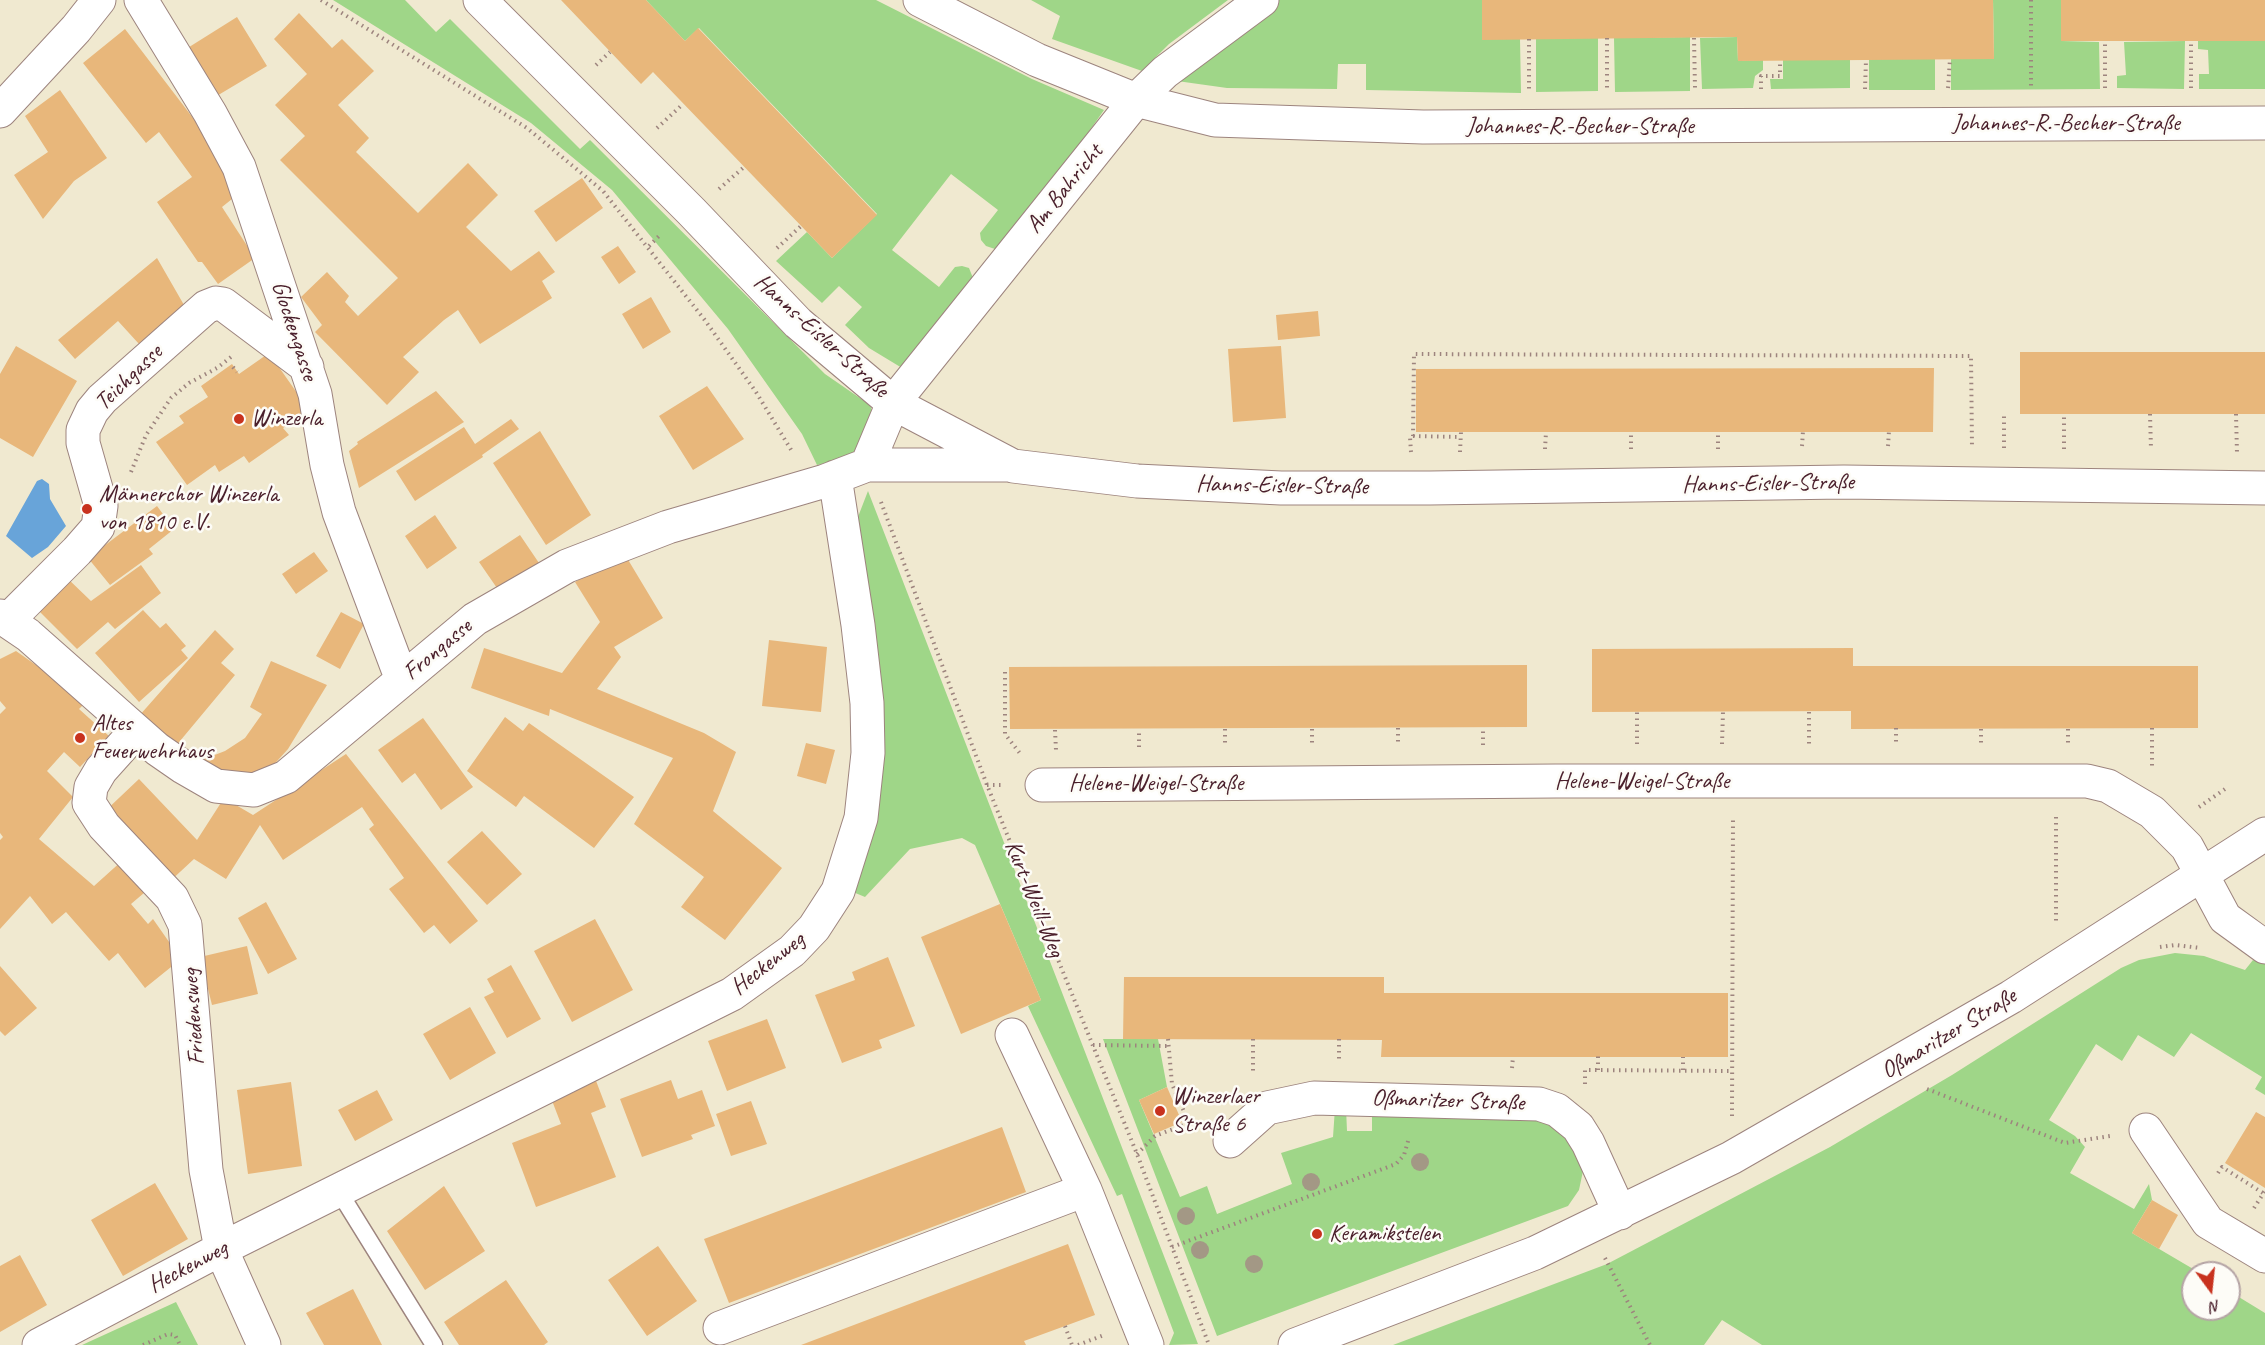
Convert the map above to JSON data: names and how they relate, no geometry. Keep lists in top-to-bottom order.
{
  "streets": {
    "street": [
      "Johannes-R.-Becher-Straße",
      "Am Bahricht",
      "Glockengasse",
      "Hanns-Eisler-Straße",
      "Teichgasse",
      "Frongasse",
      "Helene-Weigel-Straße",
      "Heckenweg",
      "Friedensweg",
      "Oßmaritzer Straße"
    ],
    "path": ["Kurt-Weill-Weg"]
  },
  "crossings": [
    ["Johannes-R.-Becher-Straße", "Am Bahricht"],
    ["Am Bahricht", "Hanns-Eisler-Straße"],
    ["Glockengasse", "Teichgasse"],
    ["Glockengasse", "Frongasse"],
    ["Frongasse", "Kurt-Weill-Weg"],
    ["Frongasse", "Heckenweg"],
    ["Frongasse", "Friedensweg"],
    ["Helene-Weigel-Straße", "Oßmaritzer Straße"],
    ["Heckenweg", "Friedensweg"]
  ],
  "places": [
    "Winzerla",
    "Männerchor Winzerla von 1810 e.V.",
    "Altes Feuerwehrhaus",
    "Winzerlaer Straße 6",
    "Keramikstelen"
  ],
  "north": "bottom"
}
